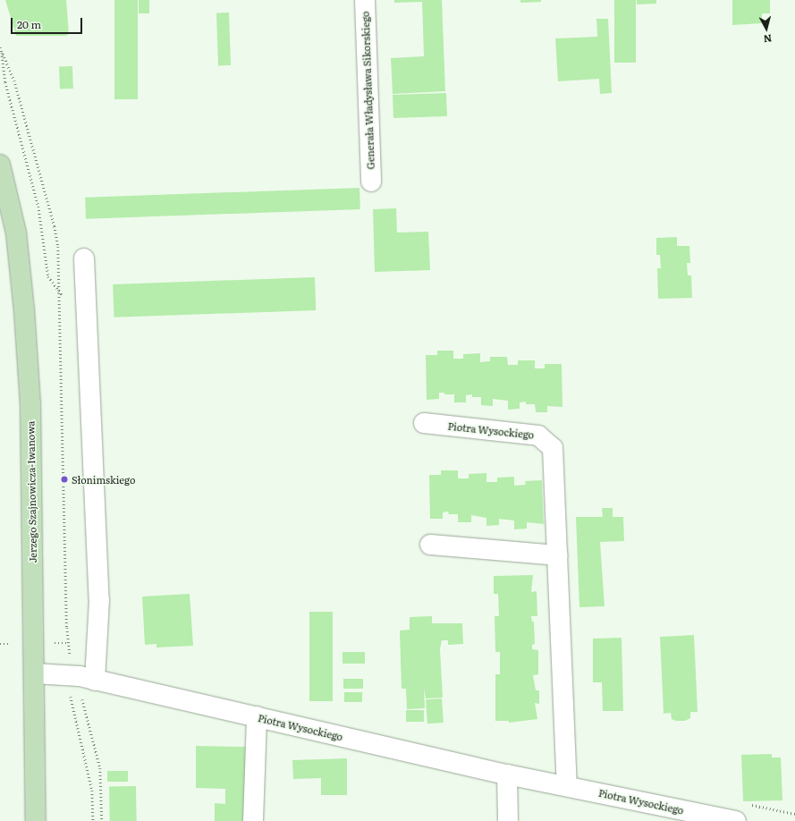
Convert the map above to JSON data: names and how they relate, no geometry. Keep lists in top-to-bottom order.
{
  "streets": {
    "main road": ["Jerzego Szajnowicza-Iwanowa"],
    "street": ["Generała Władysława Sikorskiego", "Piotra Wysockiego"]
  },
  "crossings": [
    ["Piotra Wysockiego", "Jerzego Szajnowicza-Iwanowa"]
  ],
  "places": ["Słonimskiego"],
  "scale_bar": "20 m",
  "north": "bottom"
}
